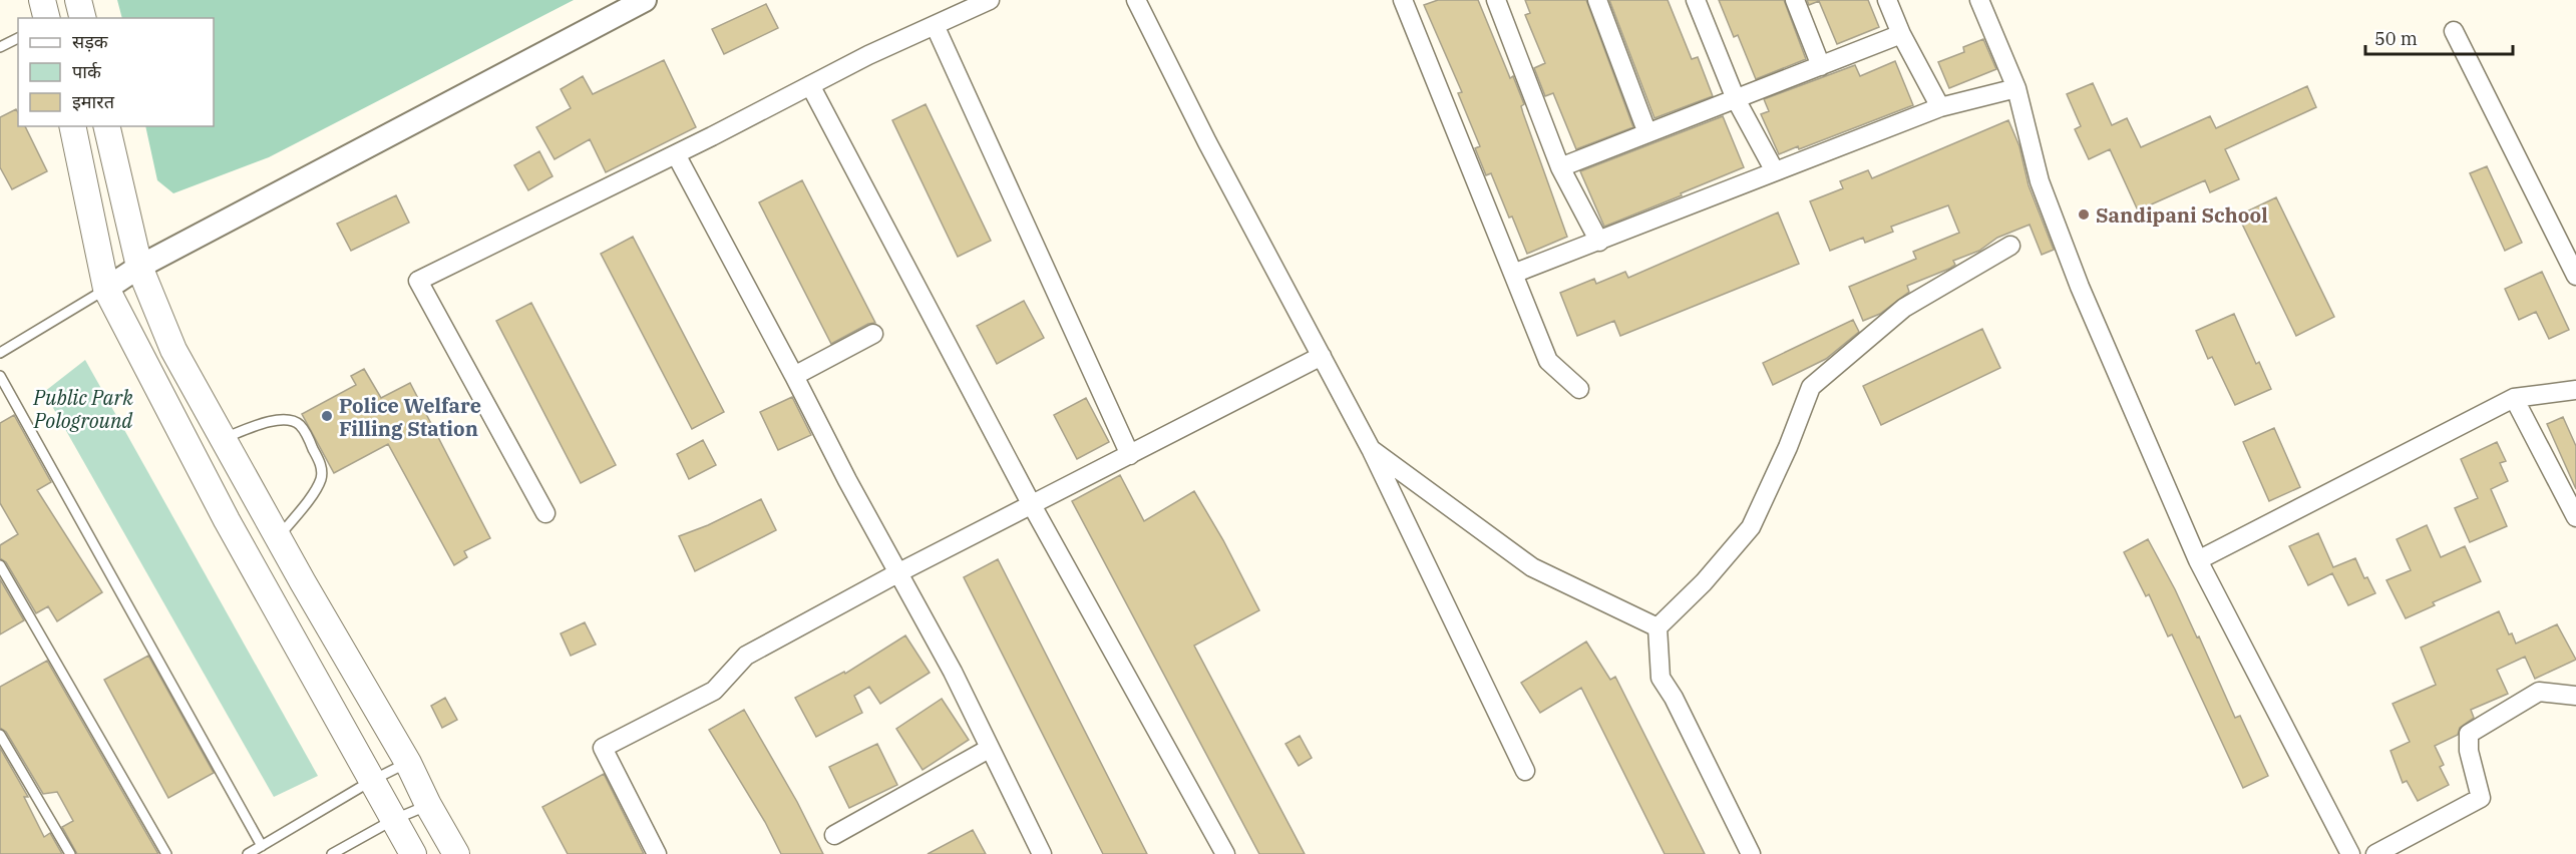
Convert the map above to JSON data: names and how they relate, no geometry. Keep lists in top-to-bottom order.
{
  "parks": ["Public Park Pologround"],
  "places": ["Sandipani School", "Police Welfare Filling Station"],
  "legend": ["सड़क", "पार्क", "इमारत"],
  "scale_bar": "50 m"
}
